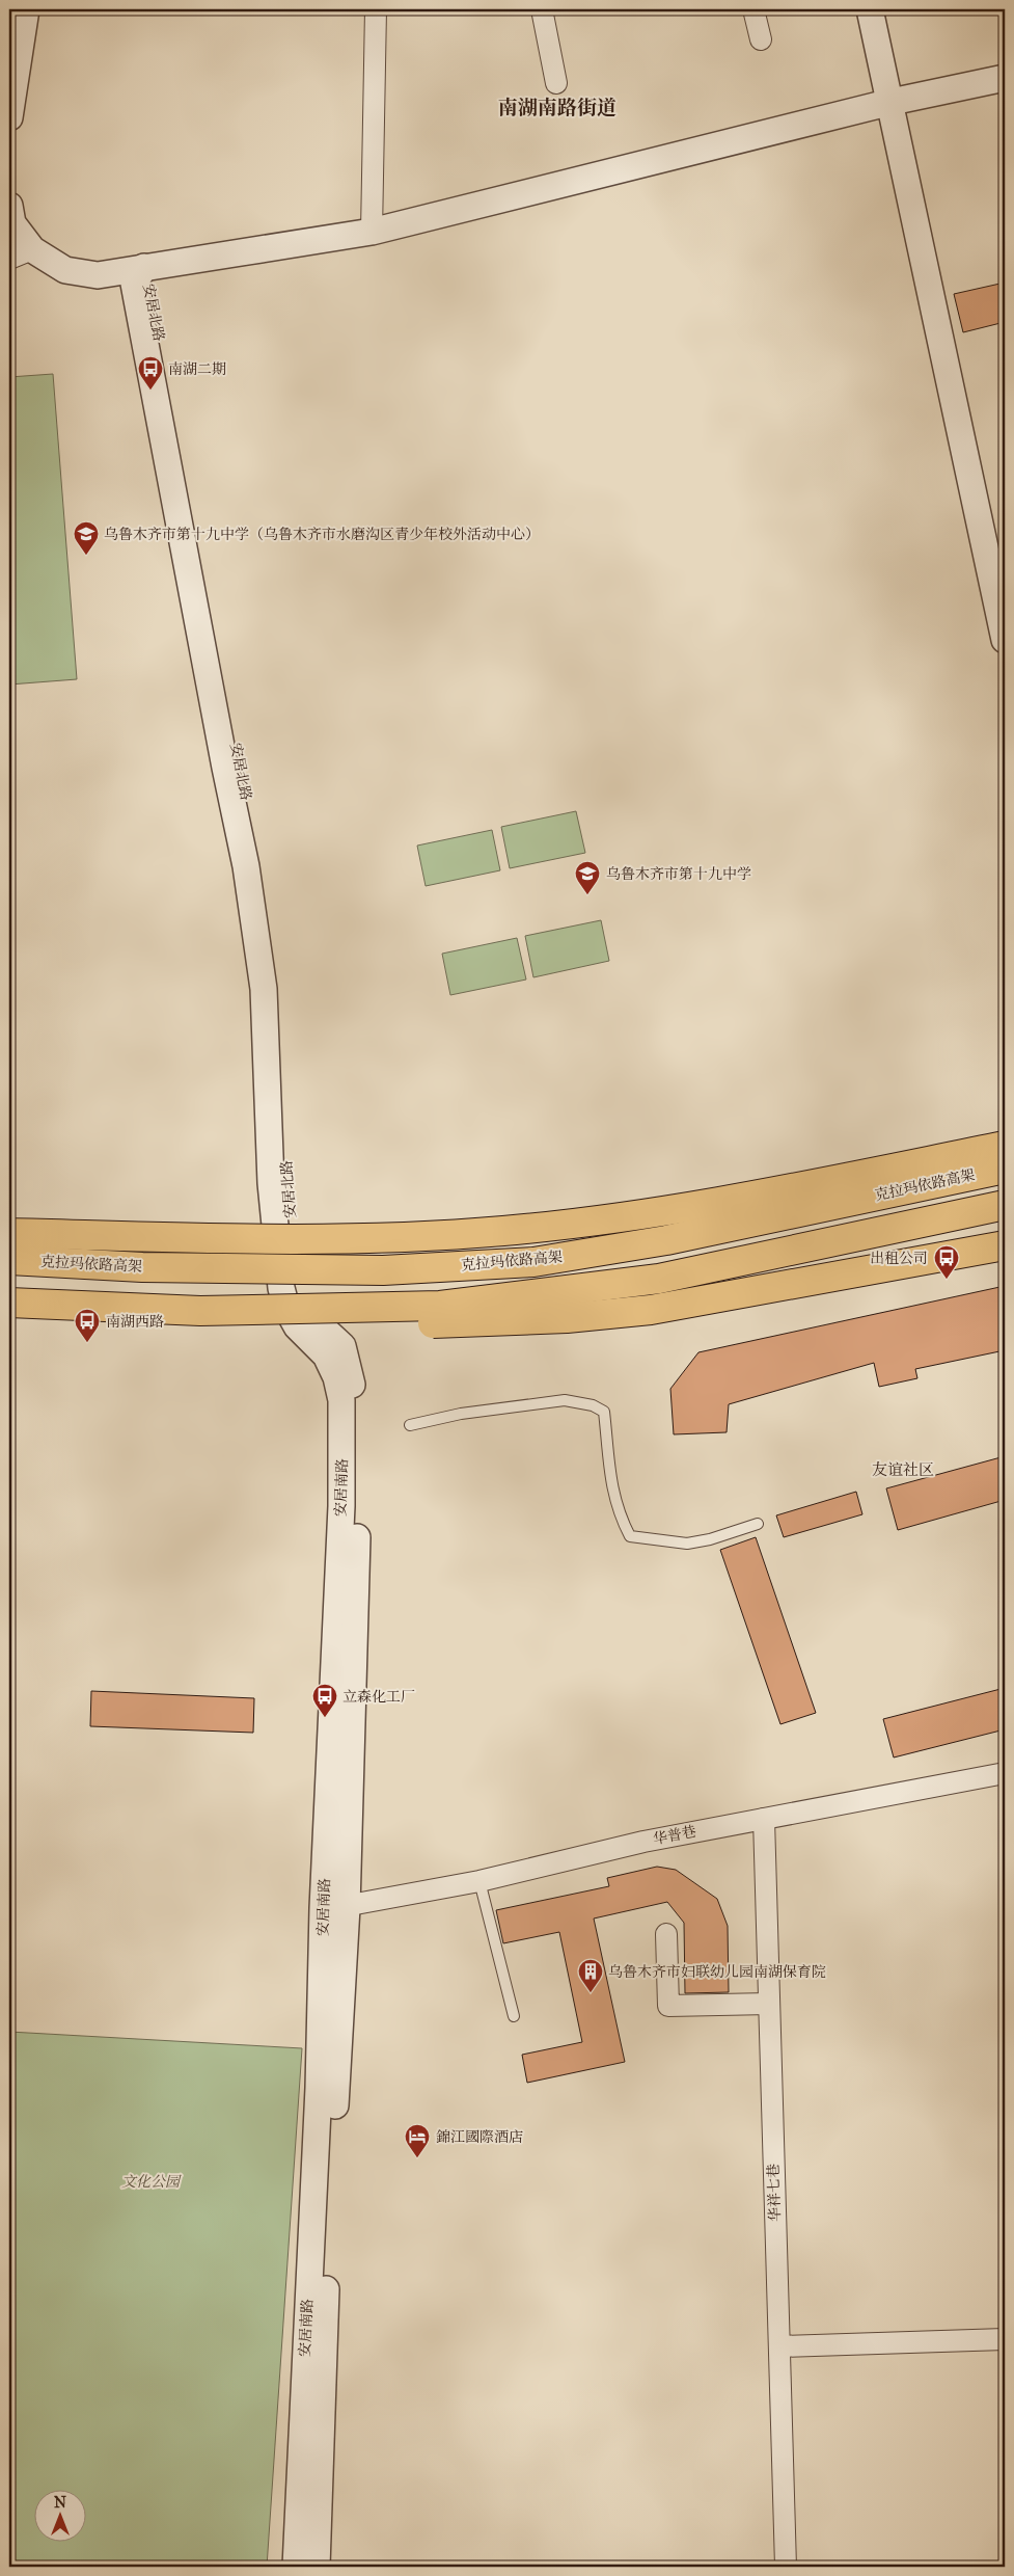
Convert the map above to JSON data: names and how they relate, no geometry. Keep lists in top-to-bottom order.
{
  "streets": {
    "highway": ["克拉玛依路高架"],
    "street": [
      "安居北路",
      "安居南路",
      "华普巷",
      "华祥七巷"
    ]
  },
  "crossings": [
    ["安居北路", "安居南路"],
    ["安居南路", "华普巷"],
    ["华普巷", "华祥七巷"]
  ],
  "districts": ["南湖南路街道", "友谊社区"],
  "parks": ["文化公园"],
  "places": {
    "bus stop": [
      "南湖二期",
      "出租公司",
      "南湖西路",
      "立森化工厂"
    ],
    "school or university": ["乌鲁木齐市第十九中学（乌鲁木齐市水磨沟区青少年校外活动中心）", "乌鲁木齐市第十九中学"],
    "building": ["乌鲁木齐市妇联幼儿园南湖保育院"],
    "hotel": ["錦江國際酒店"]
  },
  "north": "top"
}
